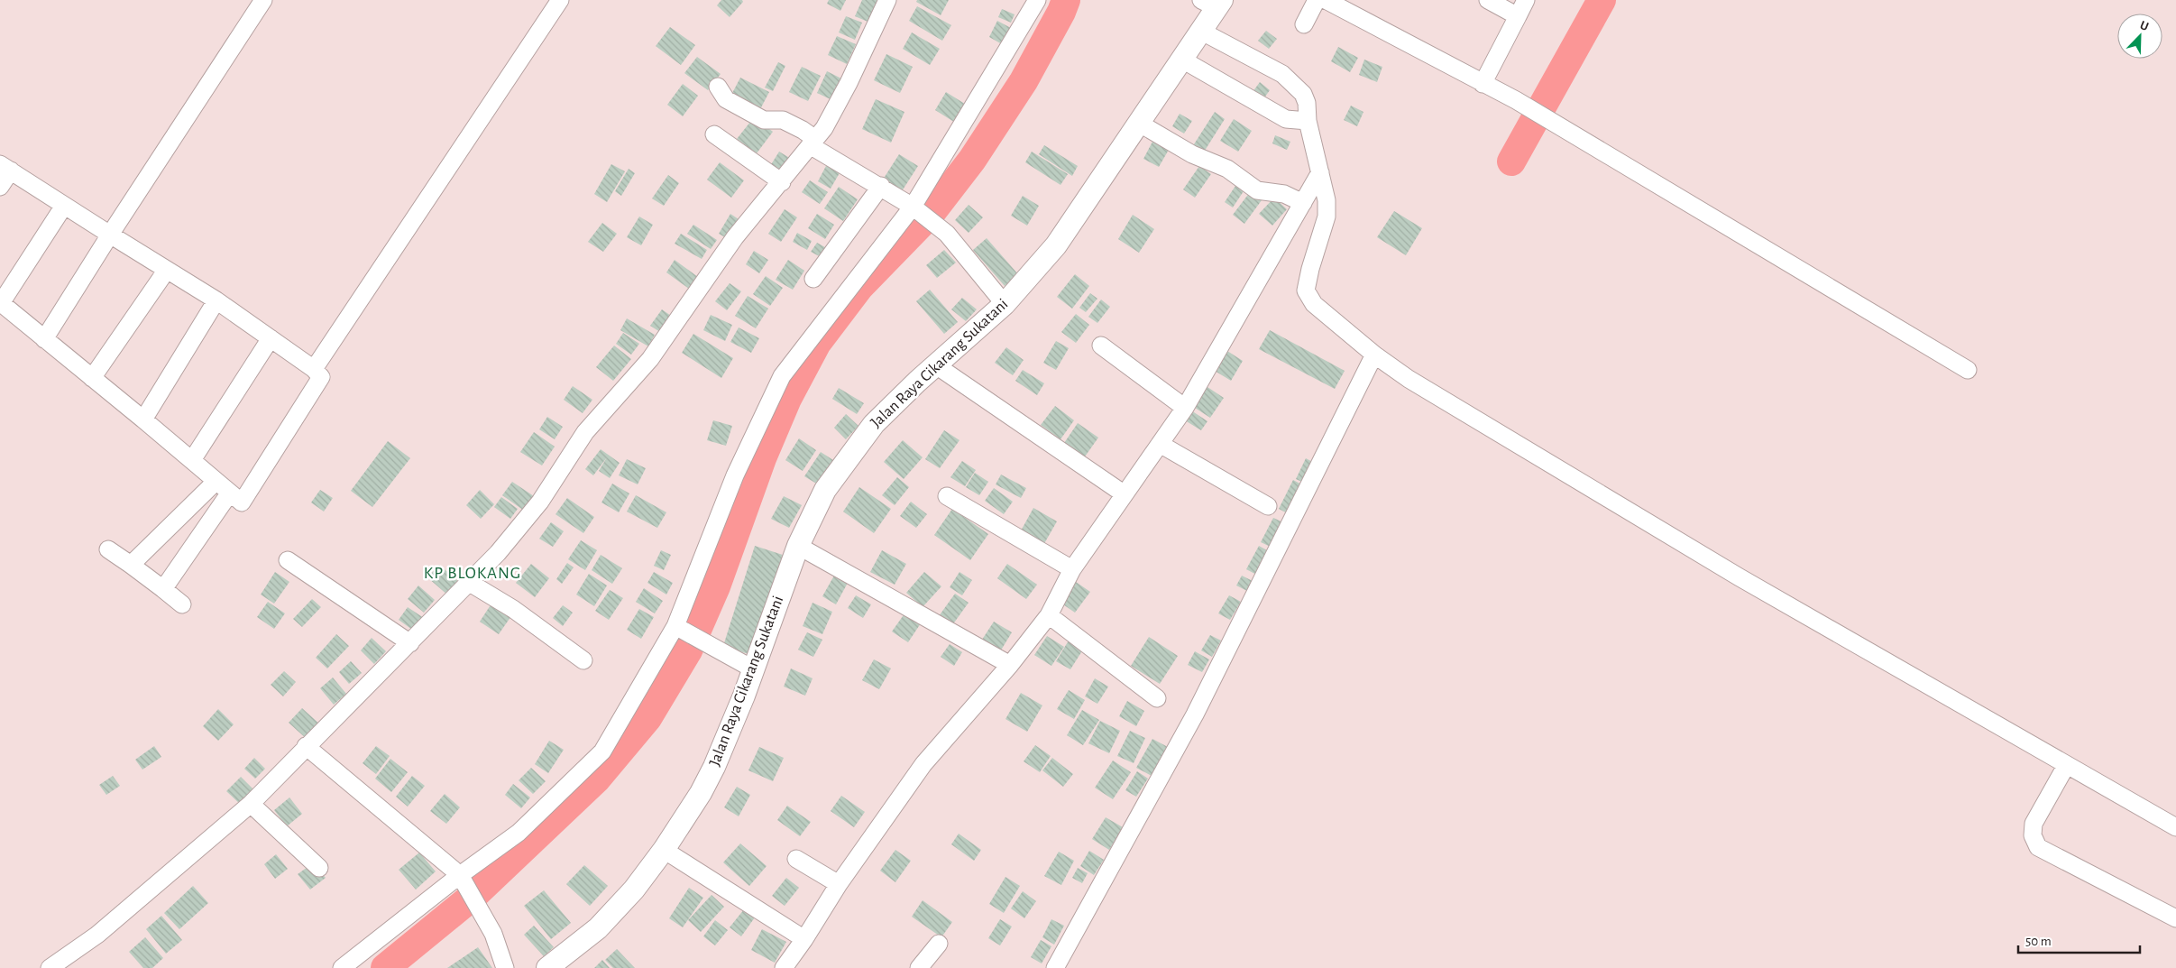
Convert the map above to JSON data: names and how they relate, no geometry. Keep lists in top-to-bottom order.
{
  "streets": {
    "main road": ["Jalan Raya Cikarang Sukatani"]
  },
  "districts": ["KP BLOKANG"],
  "scale_bar": "50 m",
  "north": "top right"
}
